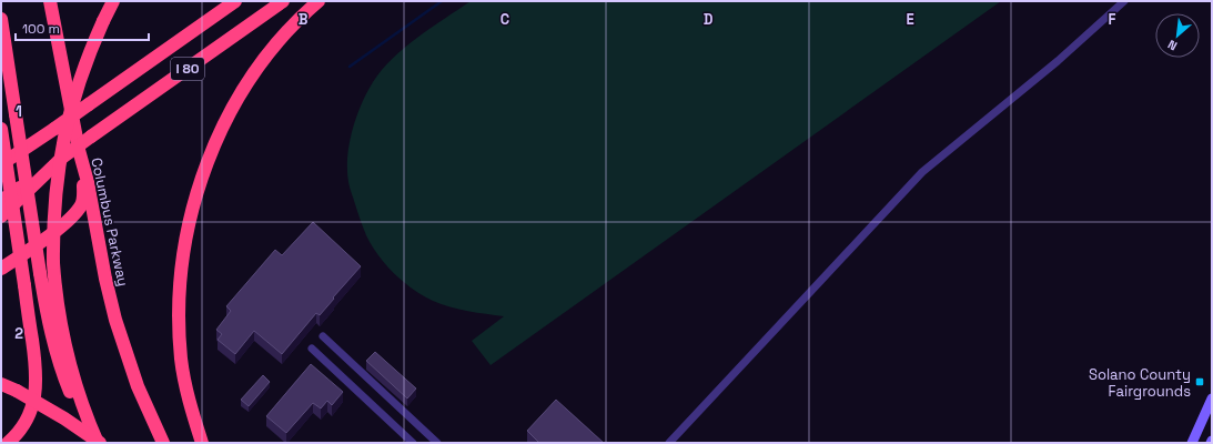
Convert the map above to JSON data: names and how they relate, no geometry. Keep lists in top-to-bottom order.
{
  "streets": {
    "highway": ["I 80", "Columbus Parkway"]
  },
  "places": {
    "transit": ["Solano County Fairgrounds"]
  },
  "scale_bar": "100 m",
  "north": "bottom left",
  "grid": {
    "columns": [
      "B",
      "C",
      "D",
      "E",
      "F"
    ],
    "rows": ["1", "2"]
  }
}
